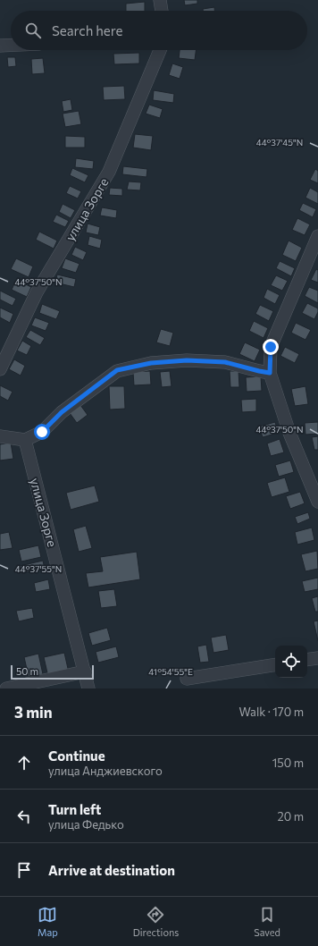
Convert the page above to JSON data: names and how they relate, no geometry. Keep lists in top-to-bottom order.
{
  "streets": {
    "street": ["улица Зорге"]
  },
  "scale_bar": "50 m",
  "page": {
    "search": "Search here",
    "scale": "50 m",
    "heading": ["3 min", "Walk · 170 m"],
    "list": [
      ["Continue", "улица Анджиевского", "150 m"],
      ["Turn left", "улица Федько", "20 m"],
      "Arrive at destination"
    ],
    "nav": ["Map", "Directions", "Saved"]
  },
  "coordinates": [
    "44°37'45\"N",
    "44°37'50\"N",
    "44°37'55\"N",
    "41°54'55\"E"
  ]
}
